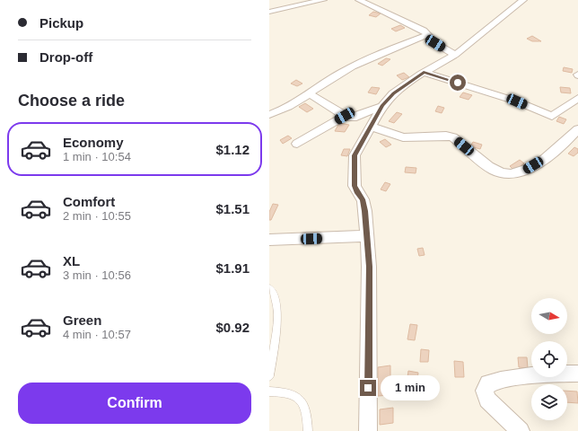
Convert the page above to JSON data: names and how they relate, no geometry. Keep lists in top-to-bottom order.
{
  "north": "right",
  "page": {
    "banner": ["Pickup", "Drop-off"],
    "heading": "Choose a ride",
    "list": [
      {
        "name": "Economy",
        "note": "1 min · 10:54",
        "value": "$1.12"
      },
      {
        "name": "Comfort",
        "note": "2 min · 10:55",
        "value": "$1.51"
      },
      {
        "name": "XL",
        "note": "3 min · 10:56",
        "value": "$1.91"
      },
      {
        "name": "Green",
        "note": "4 min · 10:57",
        "value": "$0.92"
      }
    ],
    "buttons": "Confirm",
    "bubble": "1 min"
  }
}
